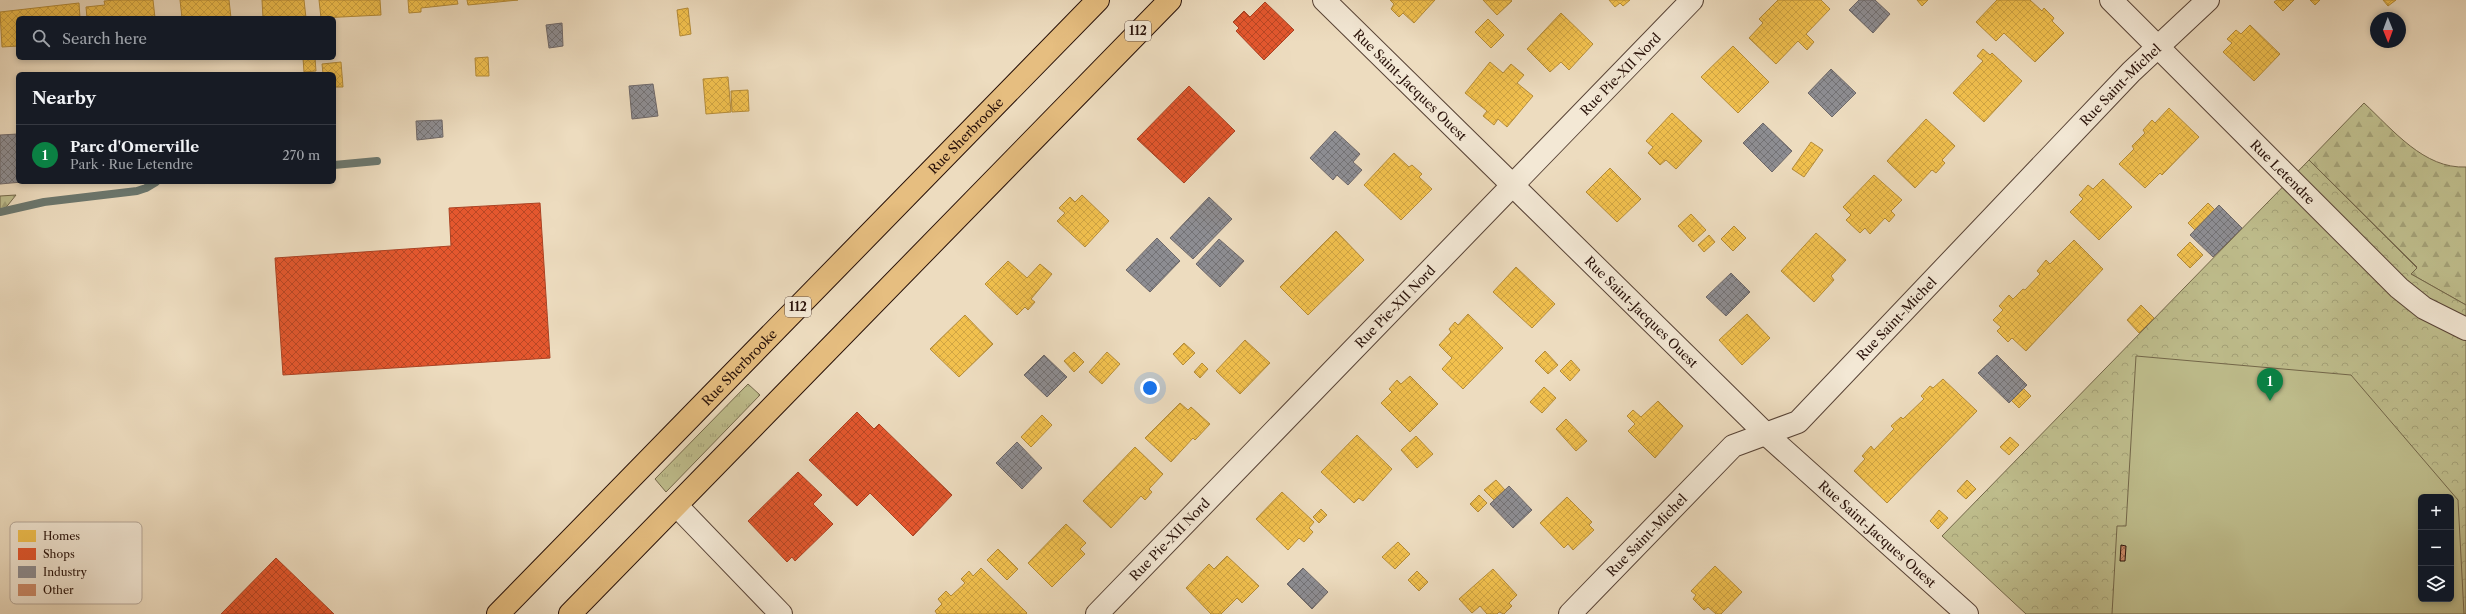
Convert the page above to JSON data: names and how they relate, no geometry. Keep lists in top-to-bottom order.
{
  "streets": {
    "main road": ["112", "Rue Sherbrooke"],
    "street": [
      "Rue Pie-XII Nord",
      "Rue Saint-Jacques Ouest",
      "Rue Saint-Michel",
      "Rue Letendre"
    ]
  },
  "crossings": [
    ["Rue Pie-XII Nord", "Rue Saint-Jacques Ouest"],
    ["Rue Saint-Jacques Ouest", "Rue Saint-Michel"],
    ["Rue Saint-Michel", "Rue Letendre"]
  ],
  "legend": [
    "Homes",
    "Shops",
    "Industry",
    "Other"
  ],
  "north": "bottom",
  "page": {
    "search": "Search here",
    "heading": "Nearby",
    "list": [
      {
        "mark": "1",
        "name": "Parc d'Omerville",
        "note": "Park · Rue Letendre",
        "value": "270 m"
      }
    ],
    "pins": "1",
    "map_buttons": ["+", "−"]
  }
}
